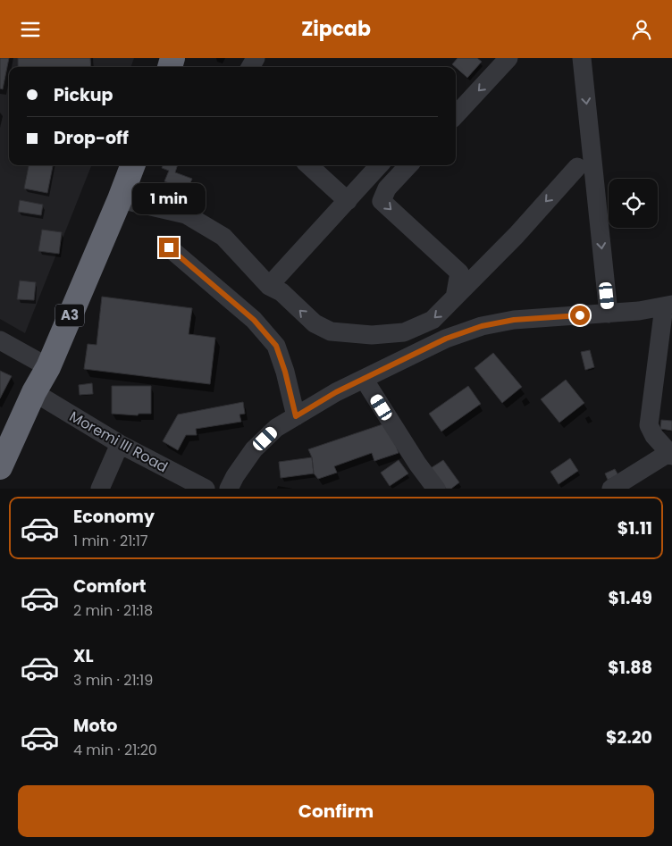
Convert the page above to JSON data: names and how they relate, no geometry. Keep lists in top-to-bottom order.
{
  "streets": {
    "highway": ["A3"],
    "street": ["Moremi III Road"]
  },
  "crossings": [
    ["A3", "Moremi III Road"]
  ],
  "page": {
    "header": "Zipcab",
    "banner": ["Pickup", "Drop-off"],
    "bubble": "1 min",
    "list": [
      {
        "name": "Economy",
        "note": "1 min · 21:17",
        "value": "$1.11"
      },
      {
        "name": "Comfort",
        "note": "2 min · 21:18",
        "value": "$1.49"
      },
      {
        "name": "XL",
        "note": "3 min · 21:19",
        "value": "$1.88"
      },
      {
        "name": "Moto",
        "note": "4 min · 21:20",
        "value": "$2.20"
      }
    ],
    "buttons": "Confirm"
  }
}
